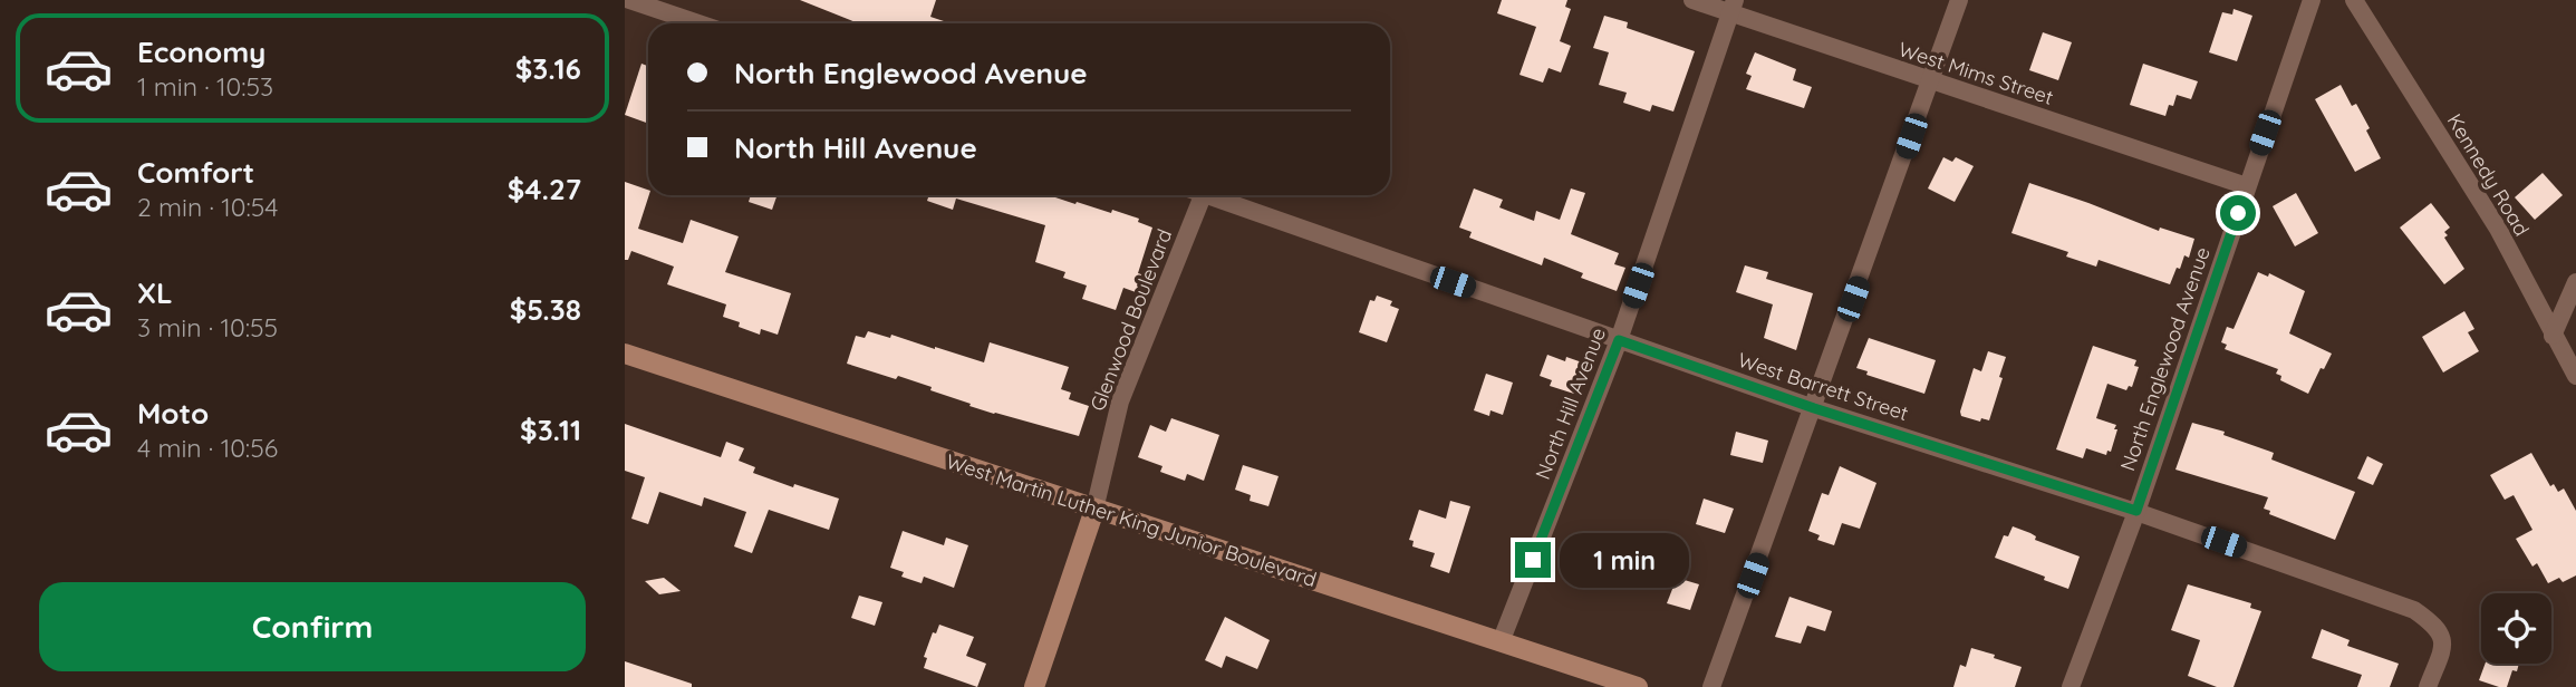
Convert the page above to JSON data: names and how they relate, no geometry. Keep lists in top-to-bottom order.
{
  "streets": {
    "main road": ["West Martin Luther King Junior Boulevard"],
    "street": [
      "West Mims Street",
      "Kennedy Road",
      "Glenwood Boulevard",
      "North Englewood Avenue",
      "West Barrett Street",
      "North Hill Avenue"
    ]
  },
  "crossings": [
    ["West Mims Street", "North Englewood Avenue"],
    ["West Mims Street", "North Hill Avenue"],
    ["Glenwood Boulevard", "West Martin Luther King Junior Boulevard"],
    ["North Englewood Avenue", "West Barrett Street"],
    ["West Barrett Street", "North Hill Avenue"],
    ["North Hill Avenue", "West Martin Luther King Junior Boulevard"]
  ],
  "page": {
    "list": [
      {
        "name": "Economy",
        "note": "1 min · 10:53",
        "value": "$3.16"
      },
      {
        "name": "Comfort",
        "note": "2 min · 10:54",
        "value": "$4.27"
      },
      {
        "name": "XL",
        "note": "3 min · 10:55",
        "value": "$5.38"
      },
      {
        "name": "Moto",
        "note": "4 min · 10:56",
        "value": "$3.11"
      }
    ],
    "banner": ["North Englewood Avenue", "North Hill Avenue"],
    "bubble": "1 min",
    "buttons": "Confirm"
  }
}
